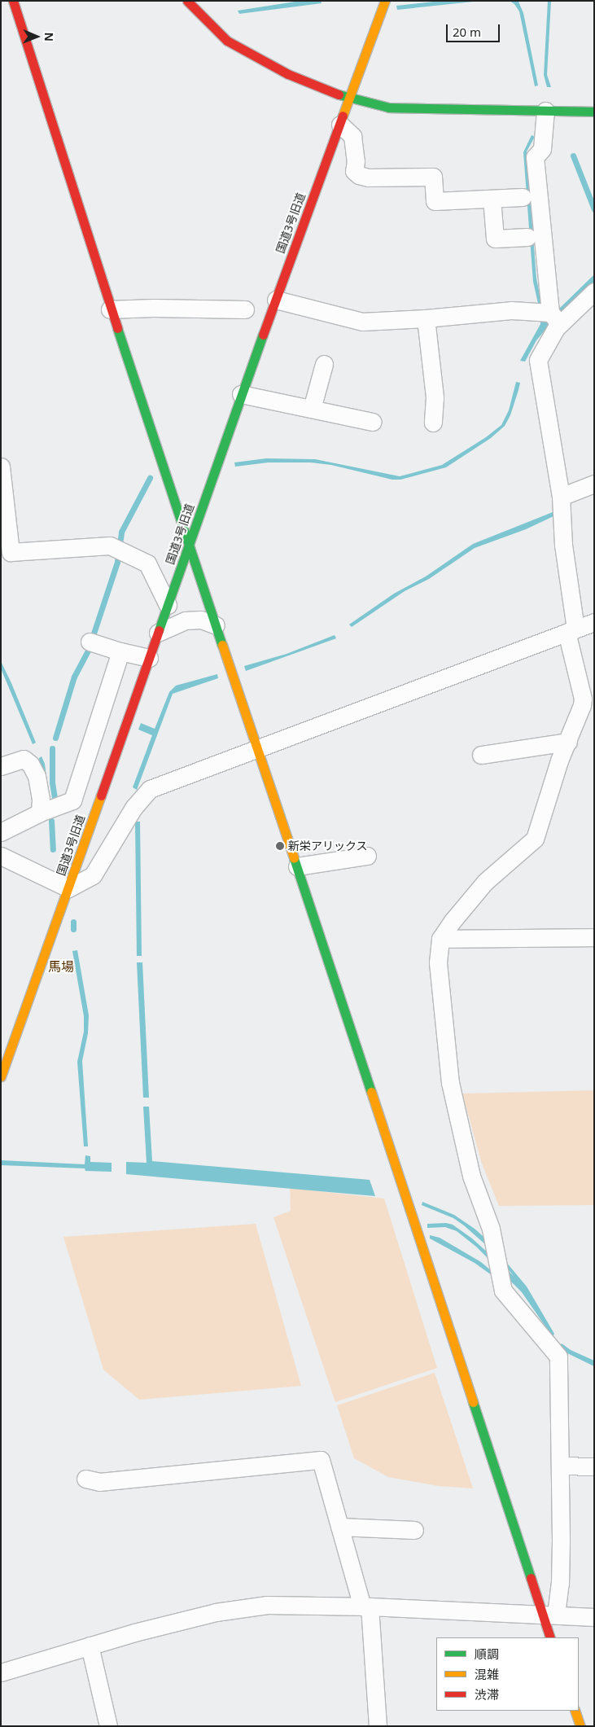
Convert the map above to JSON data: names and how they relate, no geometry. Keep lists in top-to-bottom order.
{
  "streets": {
    "street": ["国道3号旧道"]
  },
  "districts": ["馬場"],
  "places": ["新栄アリックス"],
  "legend": ["順調", "混雑", "渋滞"],
  "scale_bar": "20 m",
  "north": "right"
}
